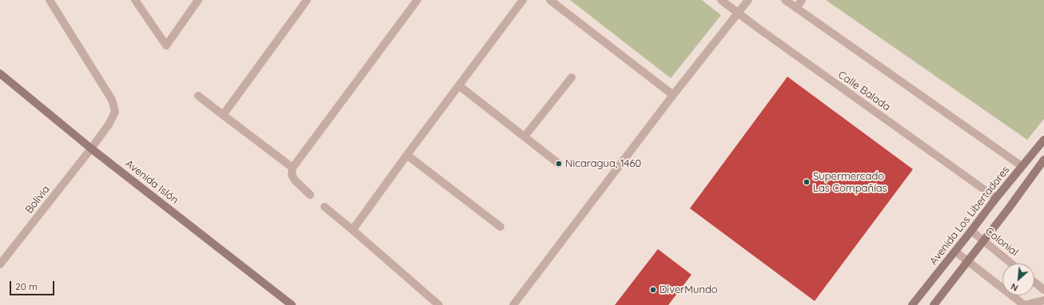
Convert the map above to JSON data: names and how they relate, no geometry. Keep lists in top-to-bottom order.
{
  "streets": {
    "main road": ["Avenida Islón", "Avenida Los Libertadores"],
    "street": ["Calle Balada", "Bolivia", "Colonial"]
  },
  "crossings": [
    ["Calle Balada", "Avenida Los Libertadores"],
    ["Avenida Islón", "Bolivia"],
    ["Avenida Los Libertadores", "Colonial"]
  ],
  "places": ["Nicaragua, 1460", "Supermercado Las Compañías", "DiverMundo"],
  "scale_bar": "20 m",
  "north": "bottom left"
}
